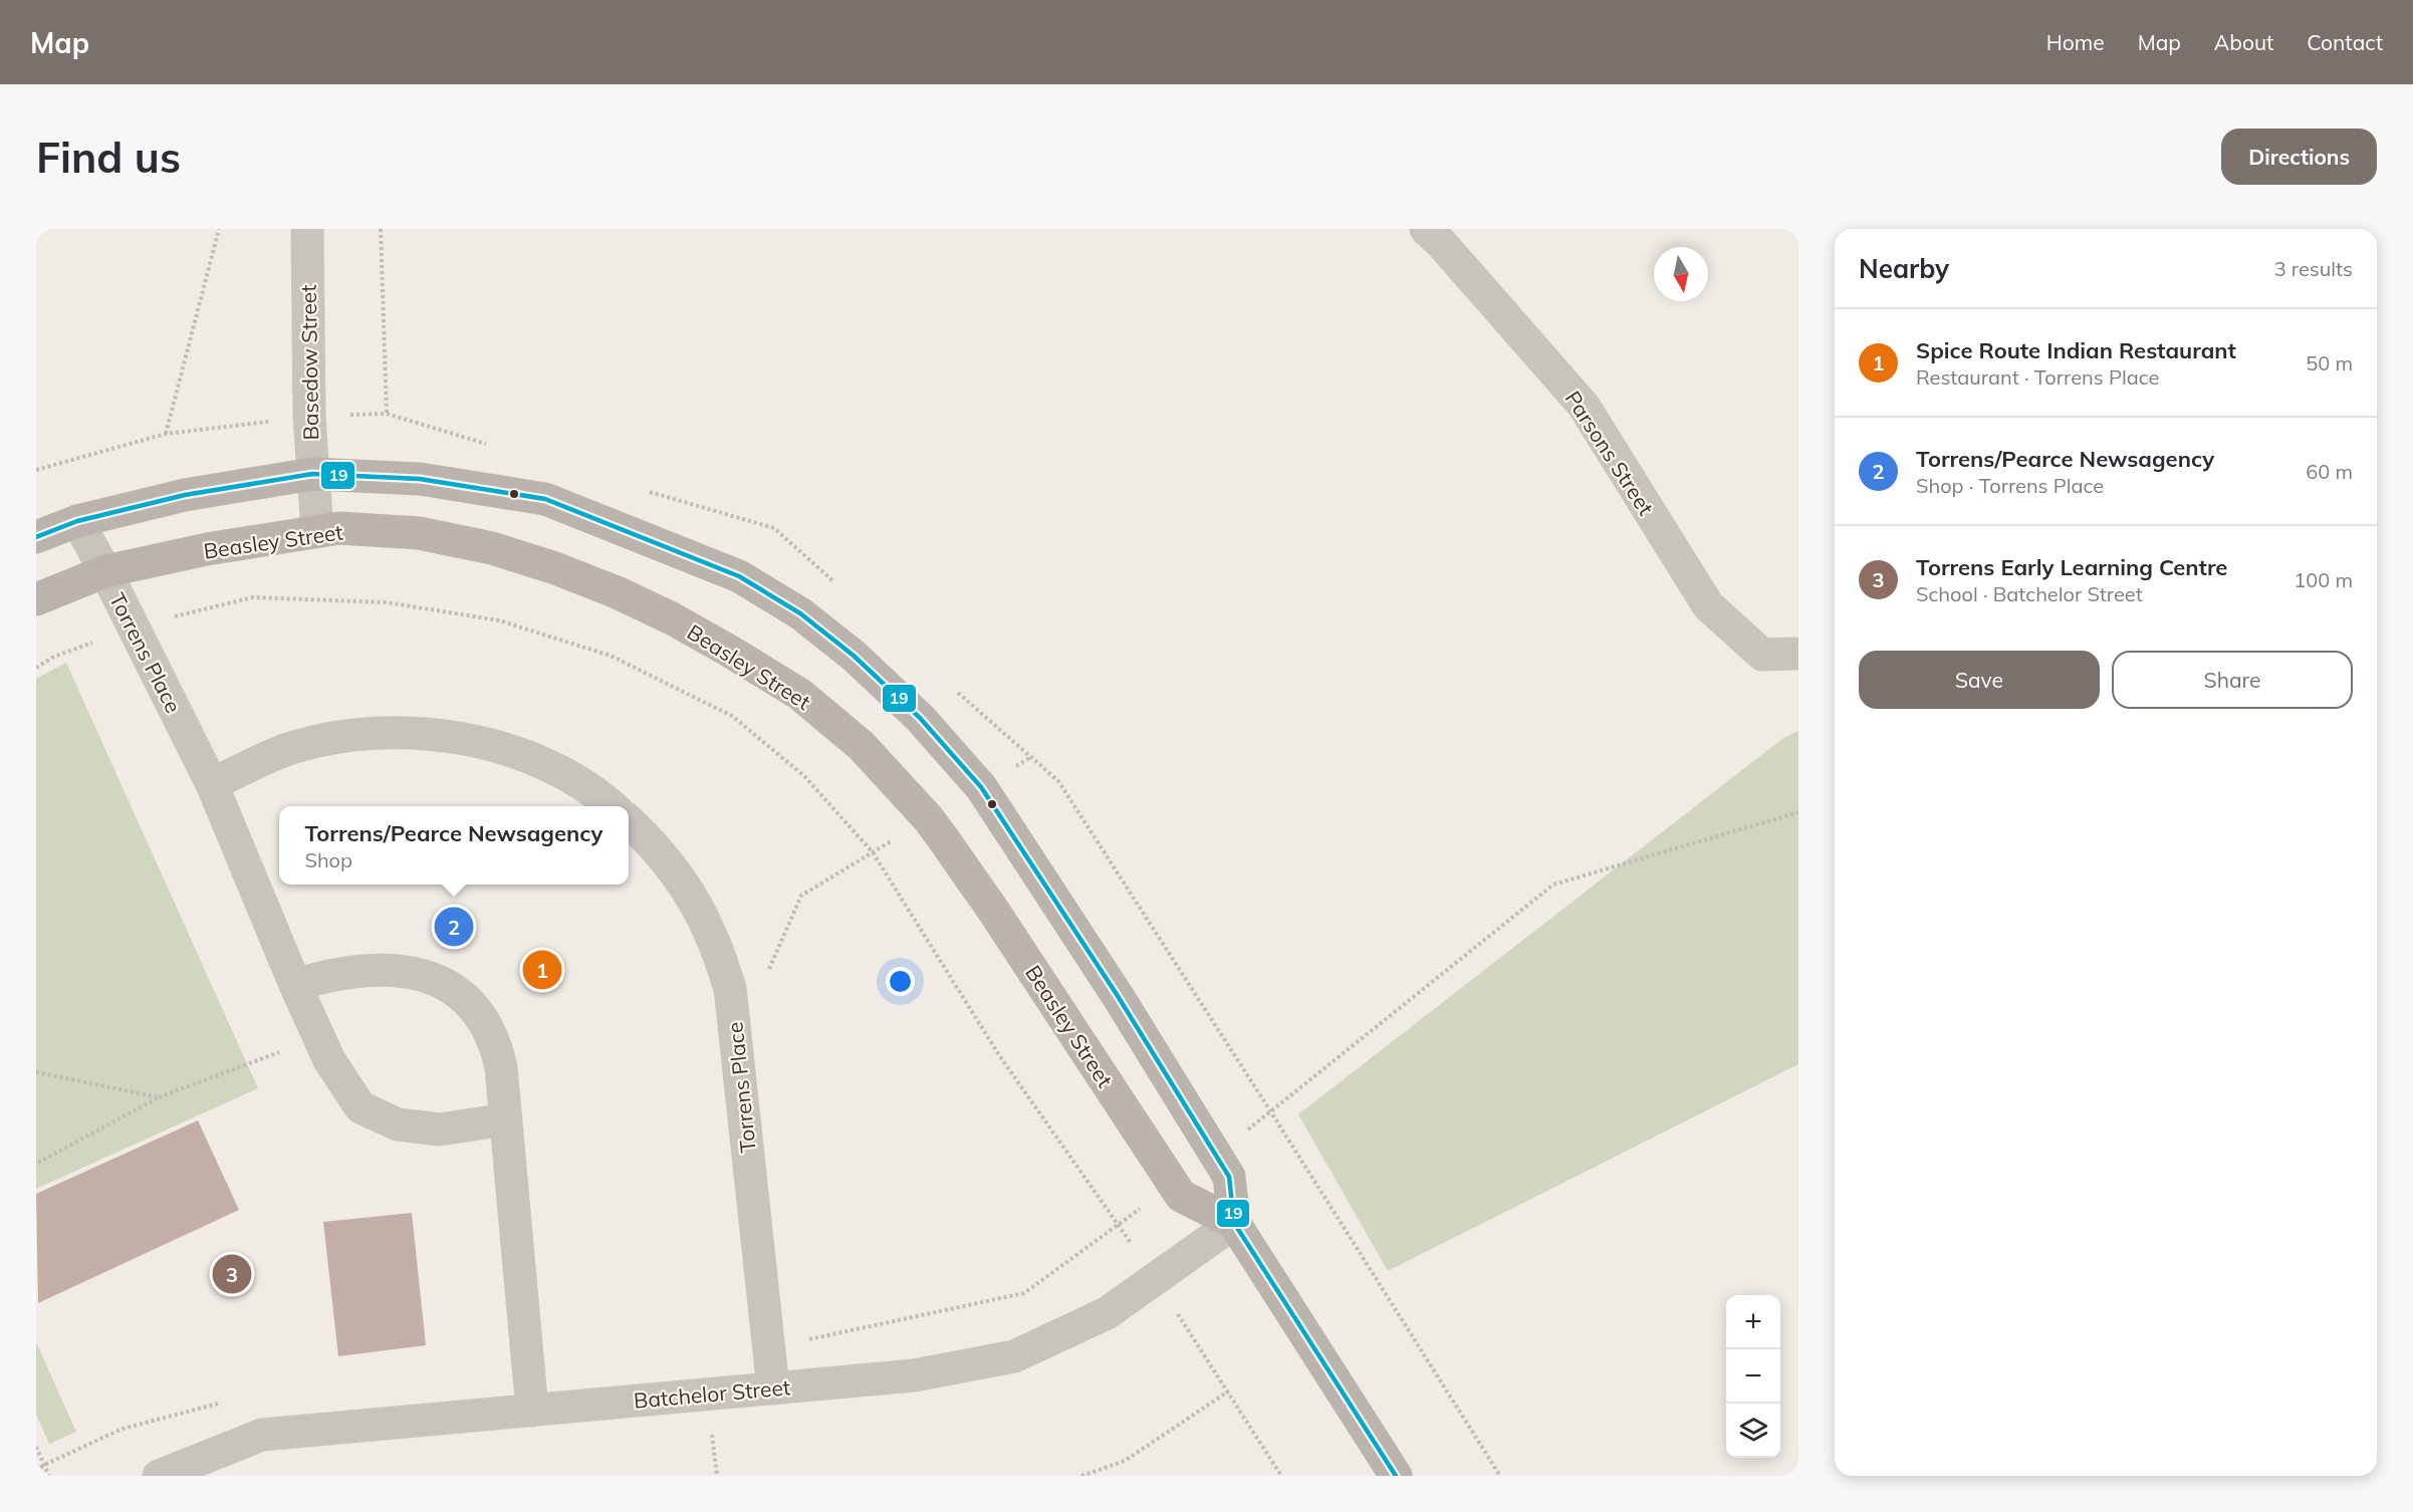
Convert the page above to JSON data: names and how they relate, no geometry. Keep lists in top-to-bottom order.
{
  "streets": {
    "main road": ["Beasley Street"],
    "street": [
      "Basedow Street",
      "Parsons Street",
      "Torrens Place",
      "Batchelor Street"
    ]
  },
  "crossings": [
    ["Basedow Street", "Beasley Street"],
    ["Beasley Street", "Torrens Place"],
    ["Beasley Street", "Batchelor Street"],
    ["Torrens Place", "Batchelor Street"]
  ],
  "lines": ["transit line 19"],
  "north": "bottom",
  "page": {
    "header": "Map",
    "nav": [
      "Home",
      "Map",
      "About",
      "Contact"
    ],
    "buttons": [
      "Directions",
      ["Save", "Share"]
    ],
    "title": "Find us",
    "heading": ["Nearby", "3 results"],
    "list": [
      {
        "mark": "1",
        "name": "Spice Route Indian Restaurant",
        "note": "Restaurant · Torrens Place",
        "value": "50 m"
      },
      {
        "mark": "2",
        "name": "Torrens/Pearce Newsagency",
        "note": "Shop · Torrens Place",
        "value": "60 m"
      },
      {
        "mark": "3",
        "name": "Torrens Early Learning Centre",
        "note": "School · Batchelor Street",
        "value": "100 m"
      }
    ],
    "popup": ["Torrens/Pearce Newsagency", "Shop"],
    "pins": ["2", "1", "3"],
    "map_buttons": ["+", "−"]
  }
}
